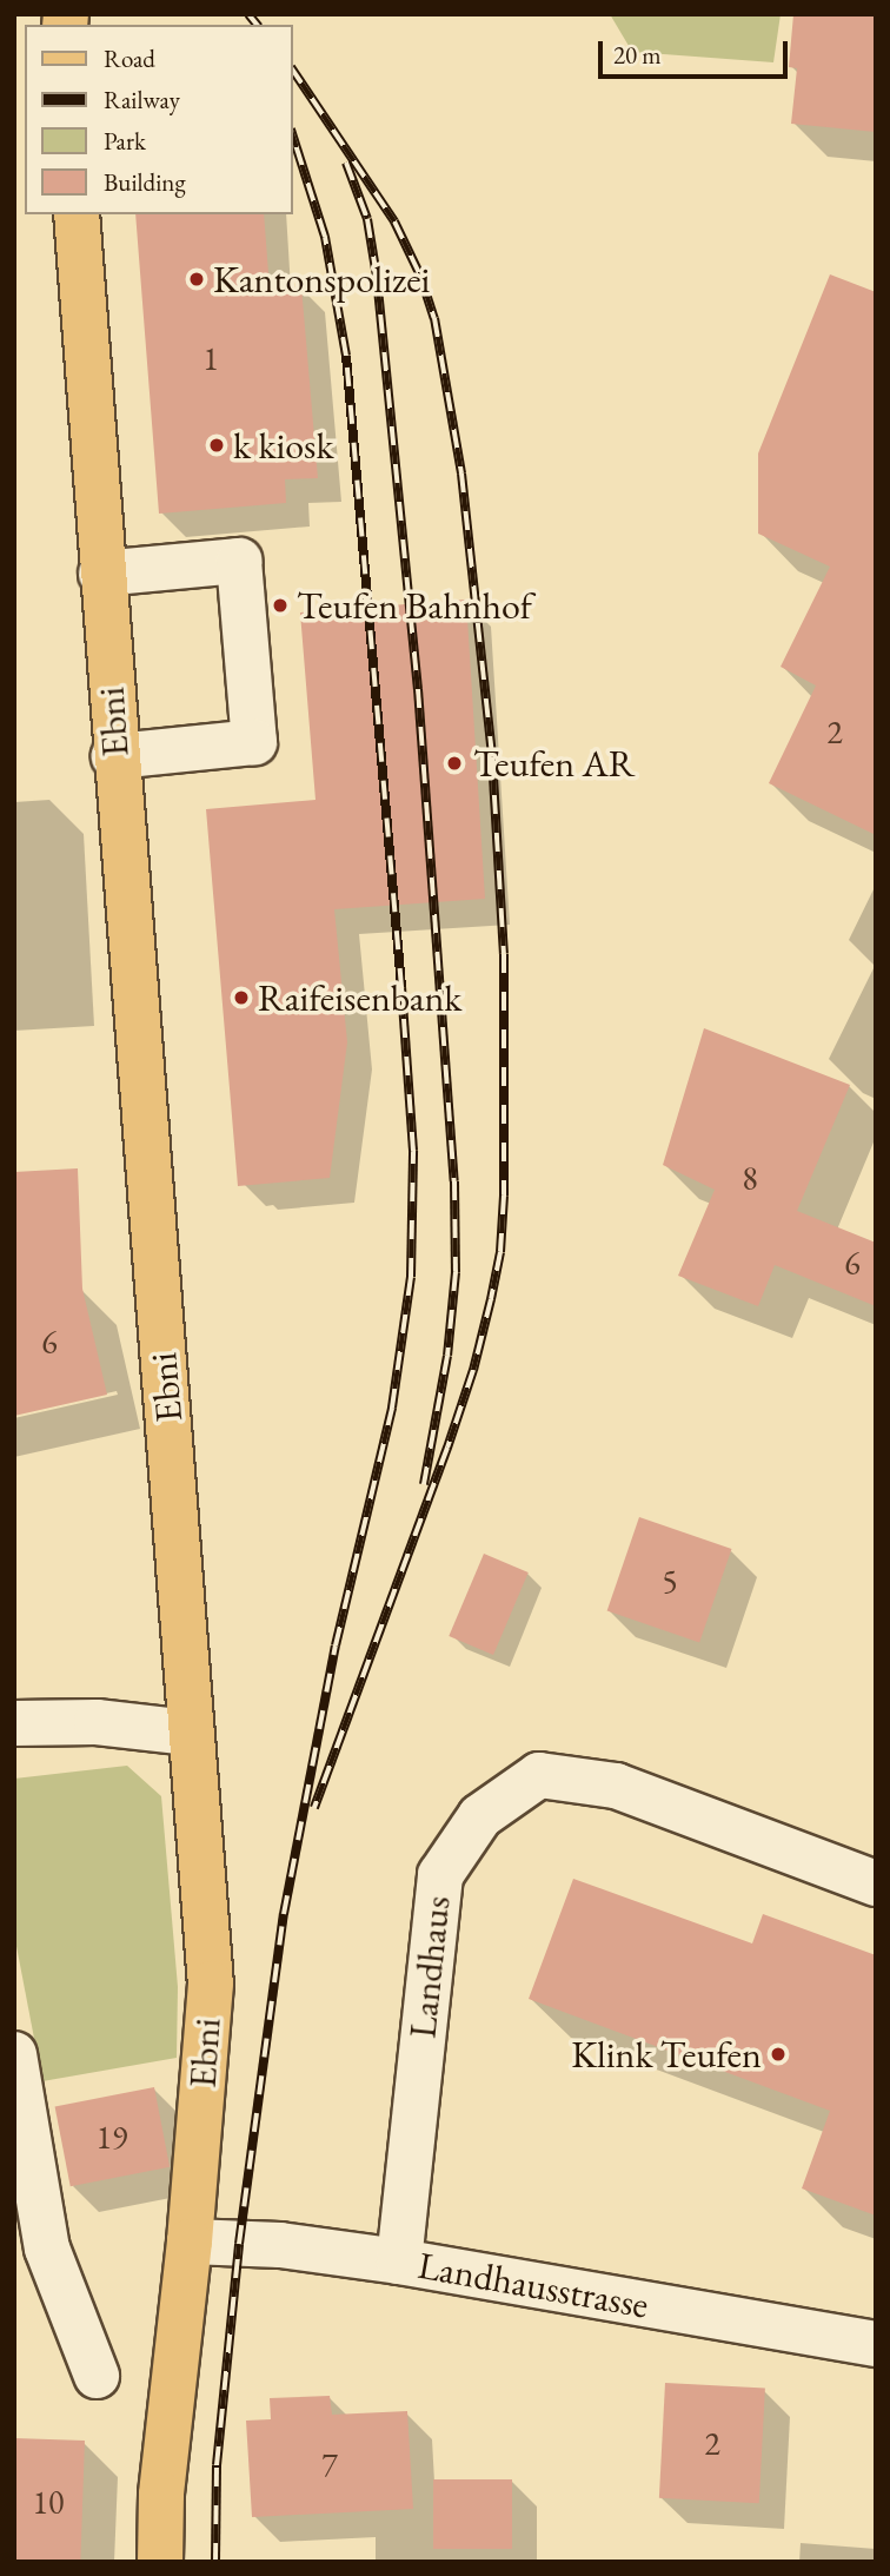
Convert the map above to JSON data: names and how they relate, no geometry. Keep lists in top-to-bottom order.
{
  "streets": {
    "main road": ["Ebni"],
    "street": ["Landhaus", "Landhausstrasse"]
  },
  "crossings": [
    ["Ebni", "Landhausstrasse"],
    ["Landhaus", "Landhausstrasse"]
  ],
  "places": [
    "Kantonspolizei",
    "k kiosk",
    "Teufen Bahnhof",
    "Teufen AR",
    "Raifeisenbank",
    "Klink Teufen"
  ],
  "house_numbers": [
    "1",
    "2",
    "8",
    "6",
    "6",
    "5",
    "19",
    "2",
    "7",
    "10"
  ],
  "legend": [
    "Road",
    "Railway",
    "Park",
    "Building"
  ],
  "scale_bar": "20 m"
}
